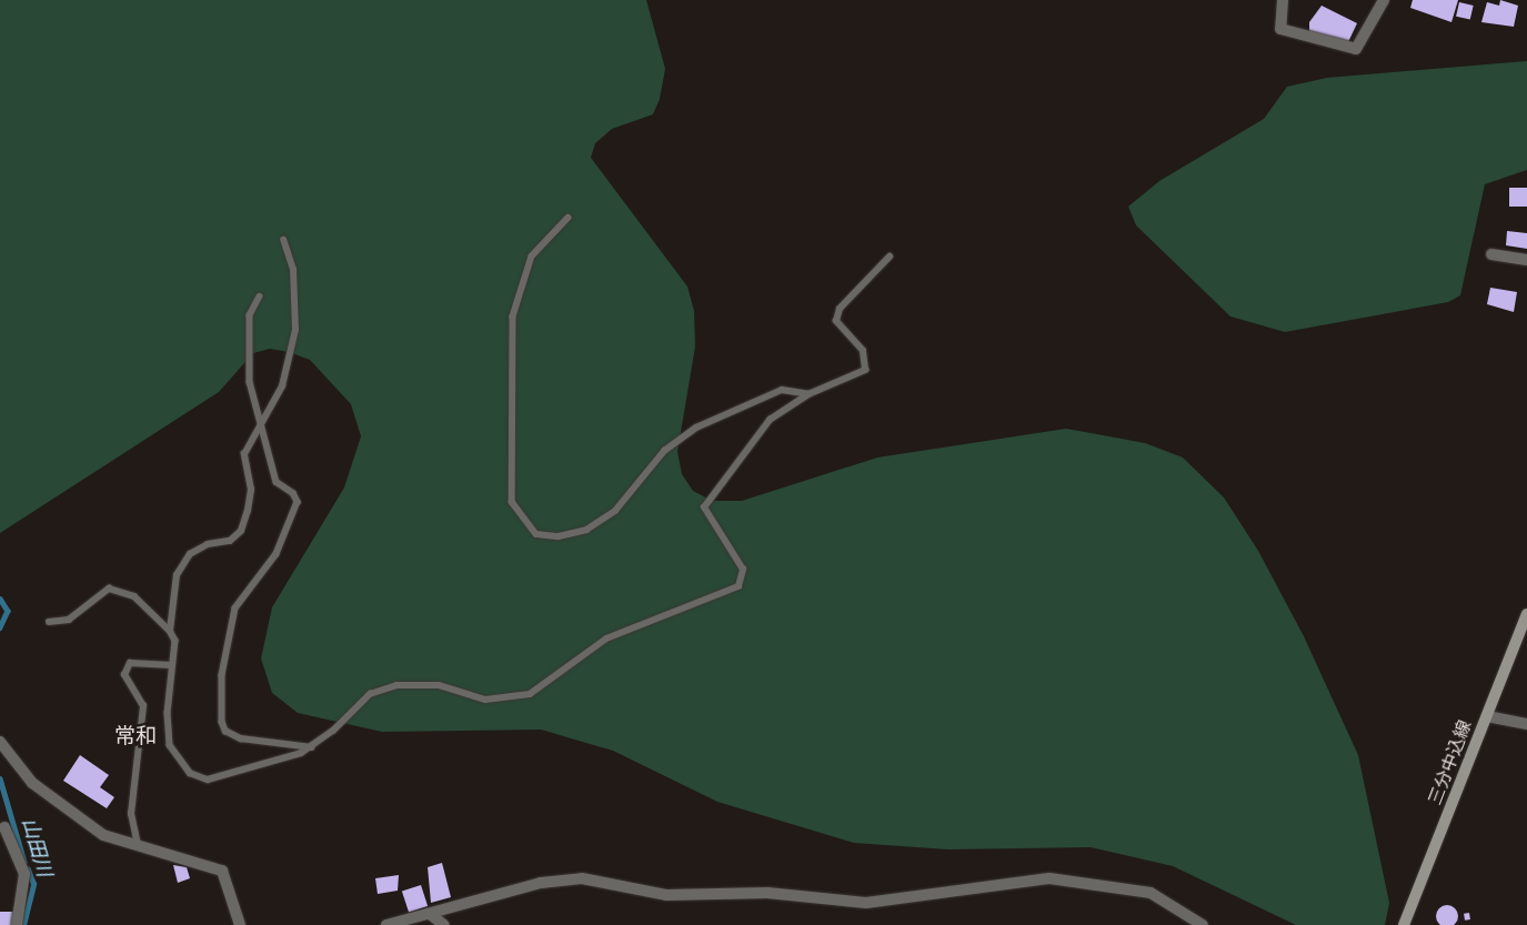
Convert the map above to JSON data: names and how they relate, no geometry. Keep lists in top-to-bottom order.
{
  "streets": {
    "main road": ["三分中込線"]
  },
  "districts": ["常和"],
  "water": ["山田川"]
}
